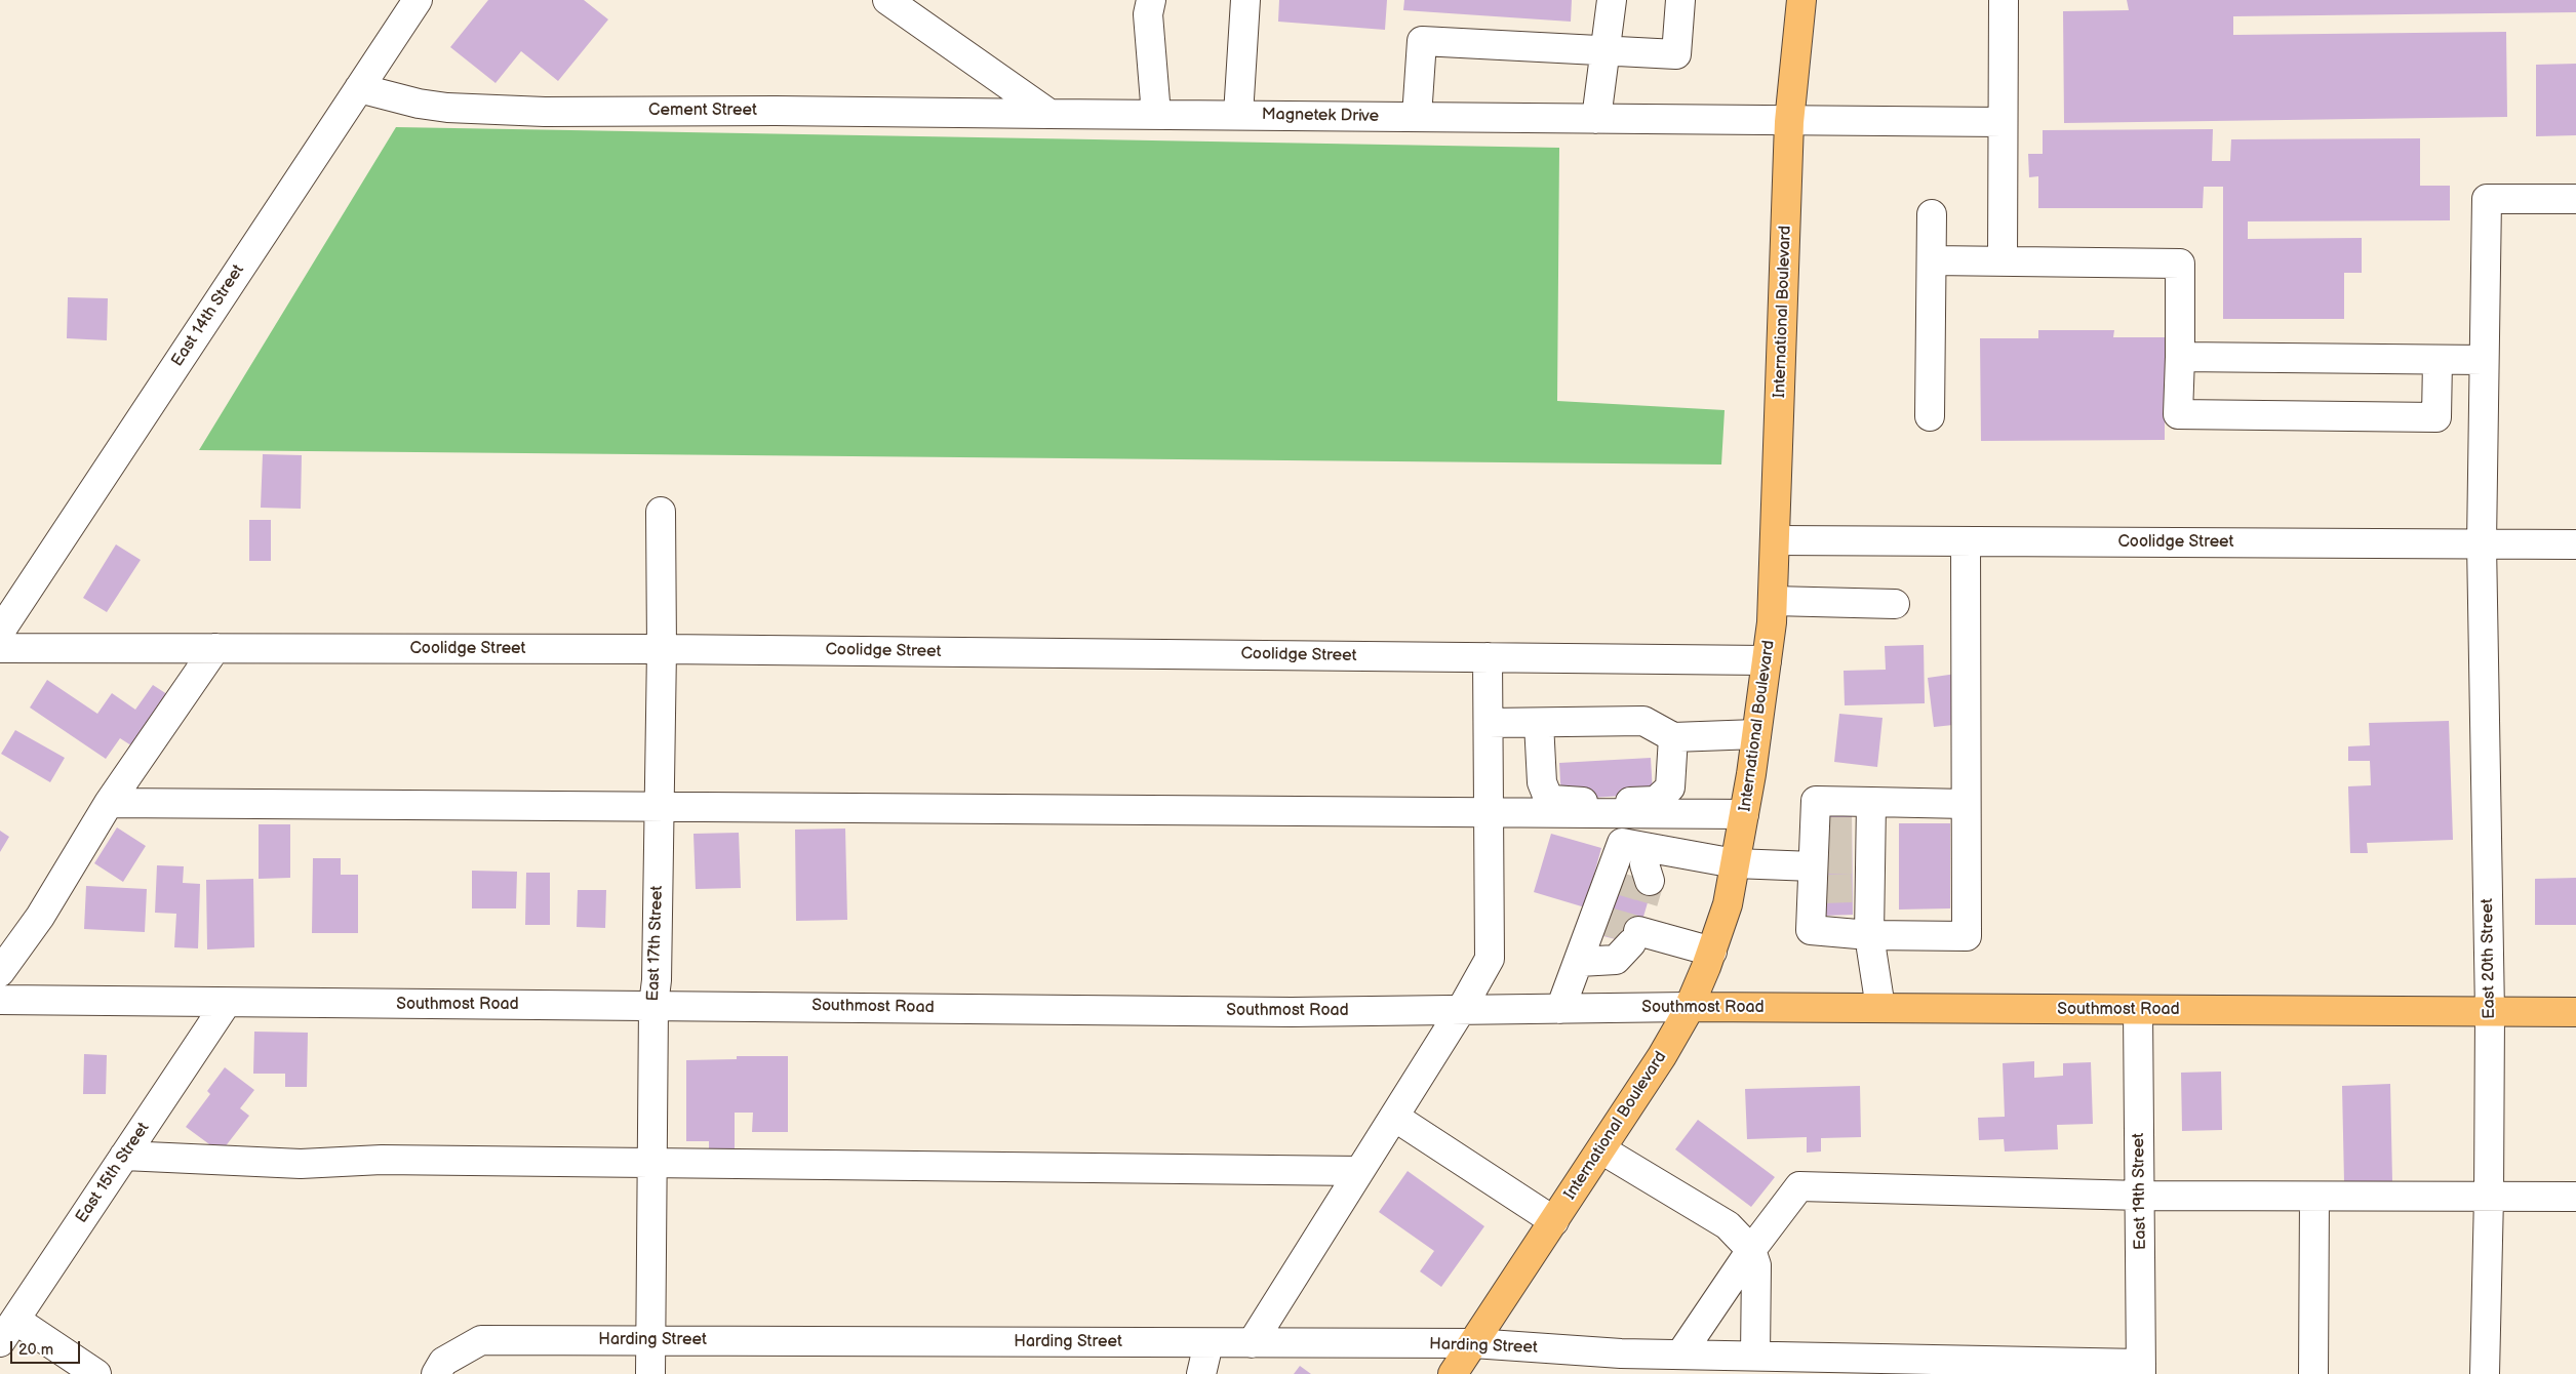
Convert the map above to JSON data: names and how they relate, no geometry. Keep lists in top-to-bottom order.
{
  "streets": {
    "main road": ["International Boulevard", "Southmost Road"],
    "street": [
      "Cement Street",
      "Magnetek Drive",
      "East 14th Street",
      "Coolidge Street",
      "East 17th Street",
      "East 20th Street",
      "East 15th Street",
      "East 19th Street",
      "Harding Street"
    ]
  },
  "crossings": [
    ["Cement Street", "Magnetek Drive"],
    ["Cement Street", "East 14th Street"],
    ["Magnetek Drive", "International Boulevard"],
    ["International Boulevard", "Coolidge Street"],
    ["International Boulevard", "Southmost Road"],
    ["International Boulevard", "Harding Street"],
    ["Coolidge Street", "East 17th Street"],
    ["Coolidge Street", "East 20th Street"],
    ["East 17th Street", "Southmost Road"],
    ["East 17th Street", "Harding Street"],
    ["East 20th Street", "Southmost Road"],
    ["Southmost Road", "East 15th Street"],
    ["Southmost Road", "East 19th Street"],
    ["East 19th Street", "Harding Street"]
  ],
  "scale_bar": "20 m"
}
